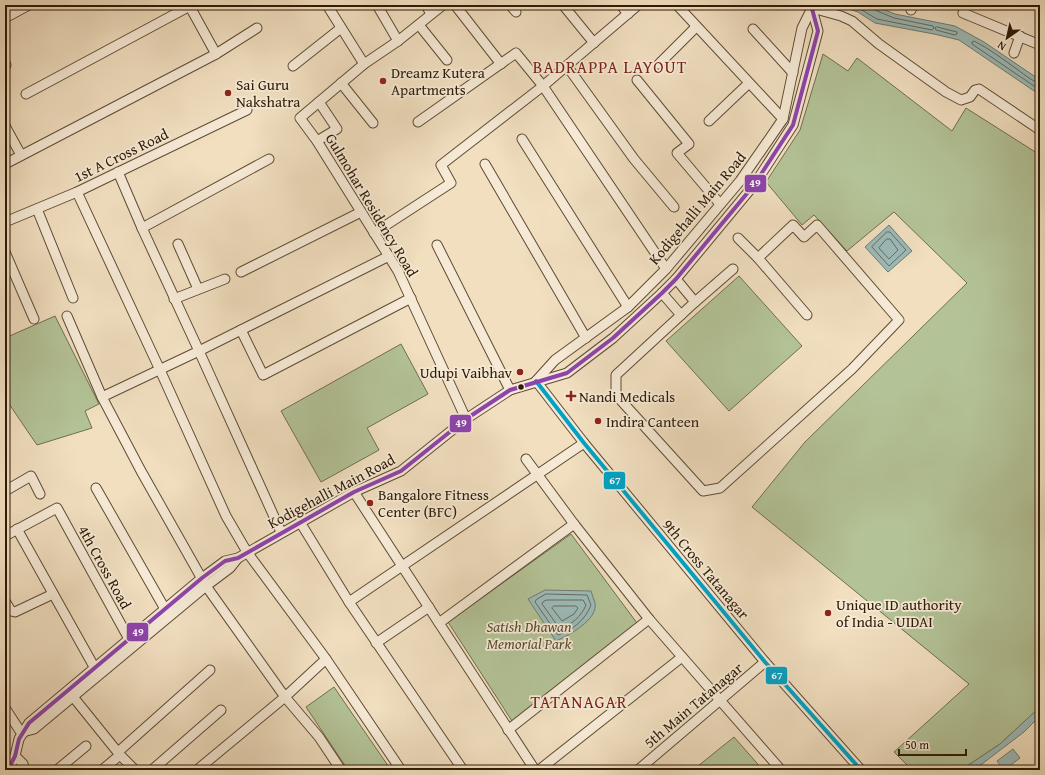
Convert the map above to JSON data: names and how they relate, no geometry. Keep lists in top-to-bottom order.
{
  "streets": {
    "street": [
      "1st A Cross Road",
      "Gulmohar Residency Road",
      "Kodigehalli Main Road",
      "4th Cross Road",
      "9th Cross Tatanagar",
      "5th Main Tatanagar"
    ]
  },
  "crossings": [
    ["Gulmohar Residency Road", "Kodigehalli Main Road"],
    ["Kodigehalli Main Road", "4th Cross Road"],
    ["Kodigehalli Main Road", "9th Cross Tatanagar"],
    ["9th Cross Tatanagar", "5th Main Tatanagar"]
  ],
  "districts": ["BADRAPPA LAYOUT", "TATANAGAR"],
  "parks": ["Satish Dhawan Memorial Park"],
  "places": {
    "other": [
      "Dreamz Kutera Apartments",
      "Sai Guru Nakshatra",
      "Udupi Vaibhav",
      "Indira Canteen",
      "Bangalore Fitness Center (BFC)",
      "Unique ID authority of India - UIDAI"
    ],
    "health": ["Nandi Medicals"]
  },
  "lines": ["transit line 49", "transit line 67"],
  "scale_bar": "50 m",
  "north": "bottom left"
}
